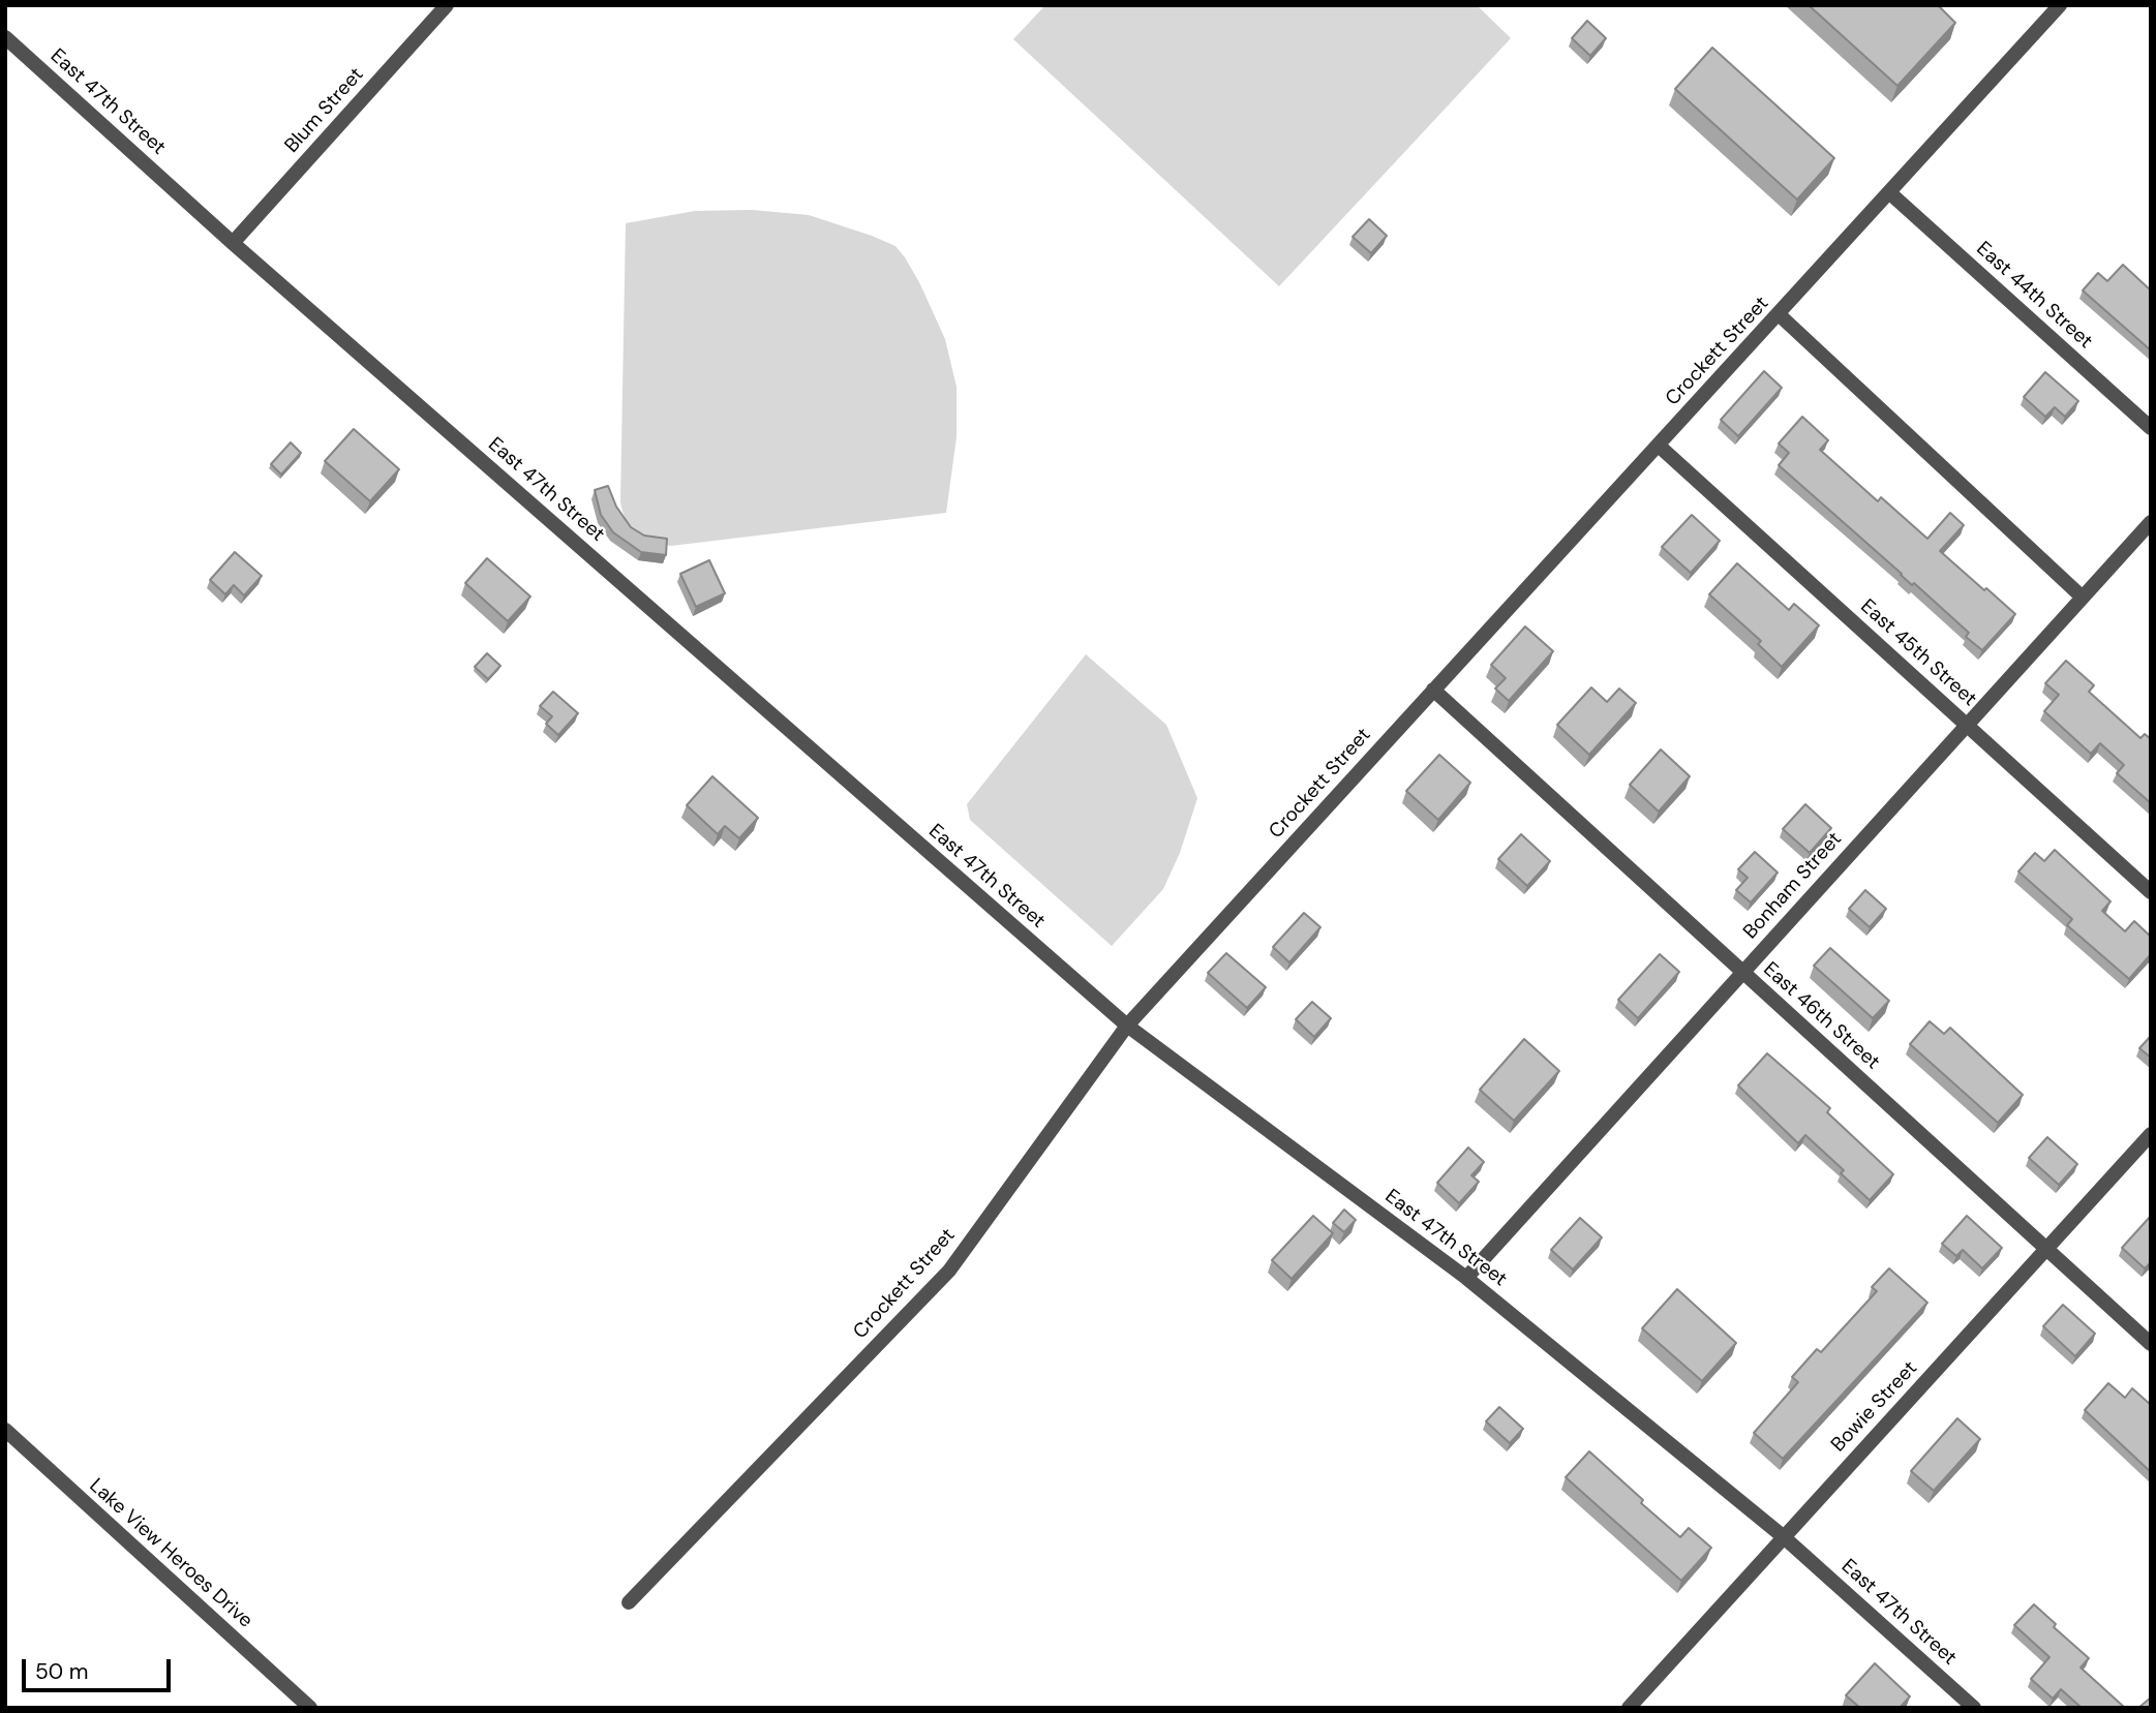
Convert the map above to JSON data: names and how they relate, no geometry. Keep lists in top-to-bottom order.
{
  "streets": {
    "street": [
      "East 47th Street",
      "Blum Street",
      "East 44th Street",
      "Crockett Street",
      "East 45th Street",
      "Bonham Street",
      "East 46th Street",
      "Bowie Street",
      "Lake View Heroes Drive"
    ]
  },
  "crossings": [
    ["East 47th Street", "Blum Street"],
    ["East 47th Street", "Crockett Street"],
    ["East 47th Street", "Bonham Street"],
    ["East 47th Street", "Bowie Street"],
    ["East 44th Street", "Crockett Street"],
    ["Crockett Street", "East 45th Street"],
    ["Crockett Street", "East 46th Street"],
    ["East 45th Street", "Bonham Street"],
    ["Bonham Street", "East 46th Street"],
    ["East 46th Street", "Bowie Street"]
  ],
  "scale_bar": "50 m"
}
